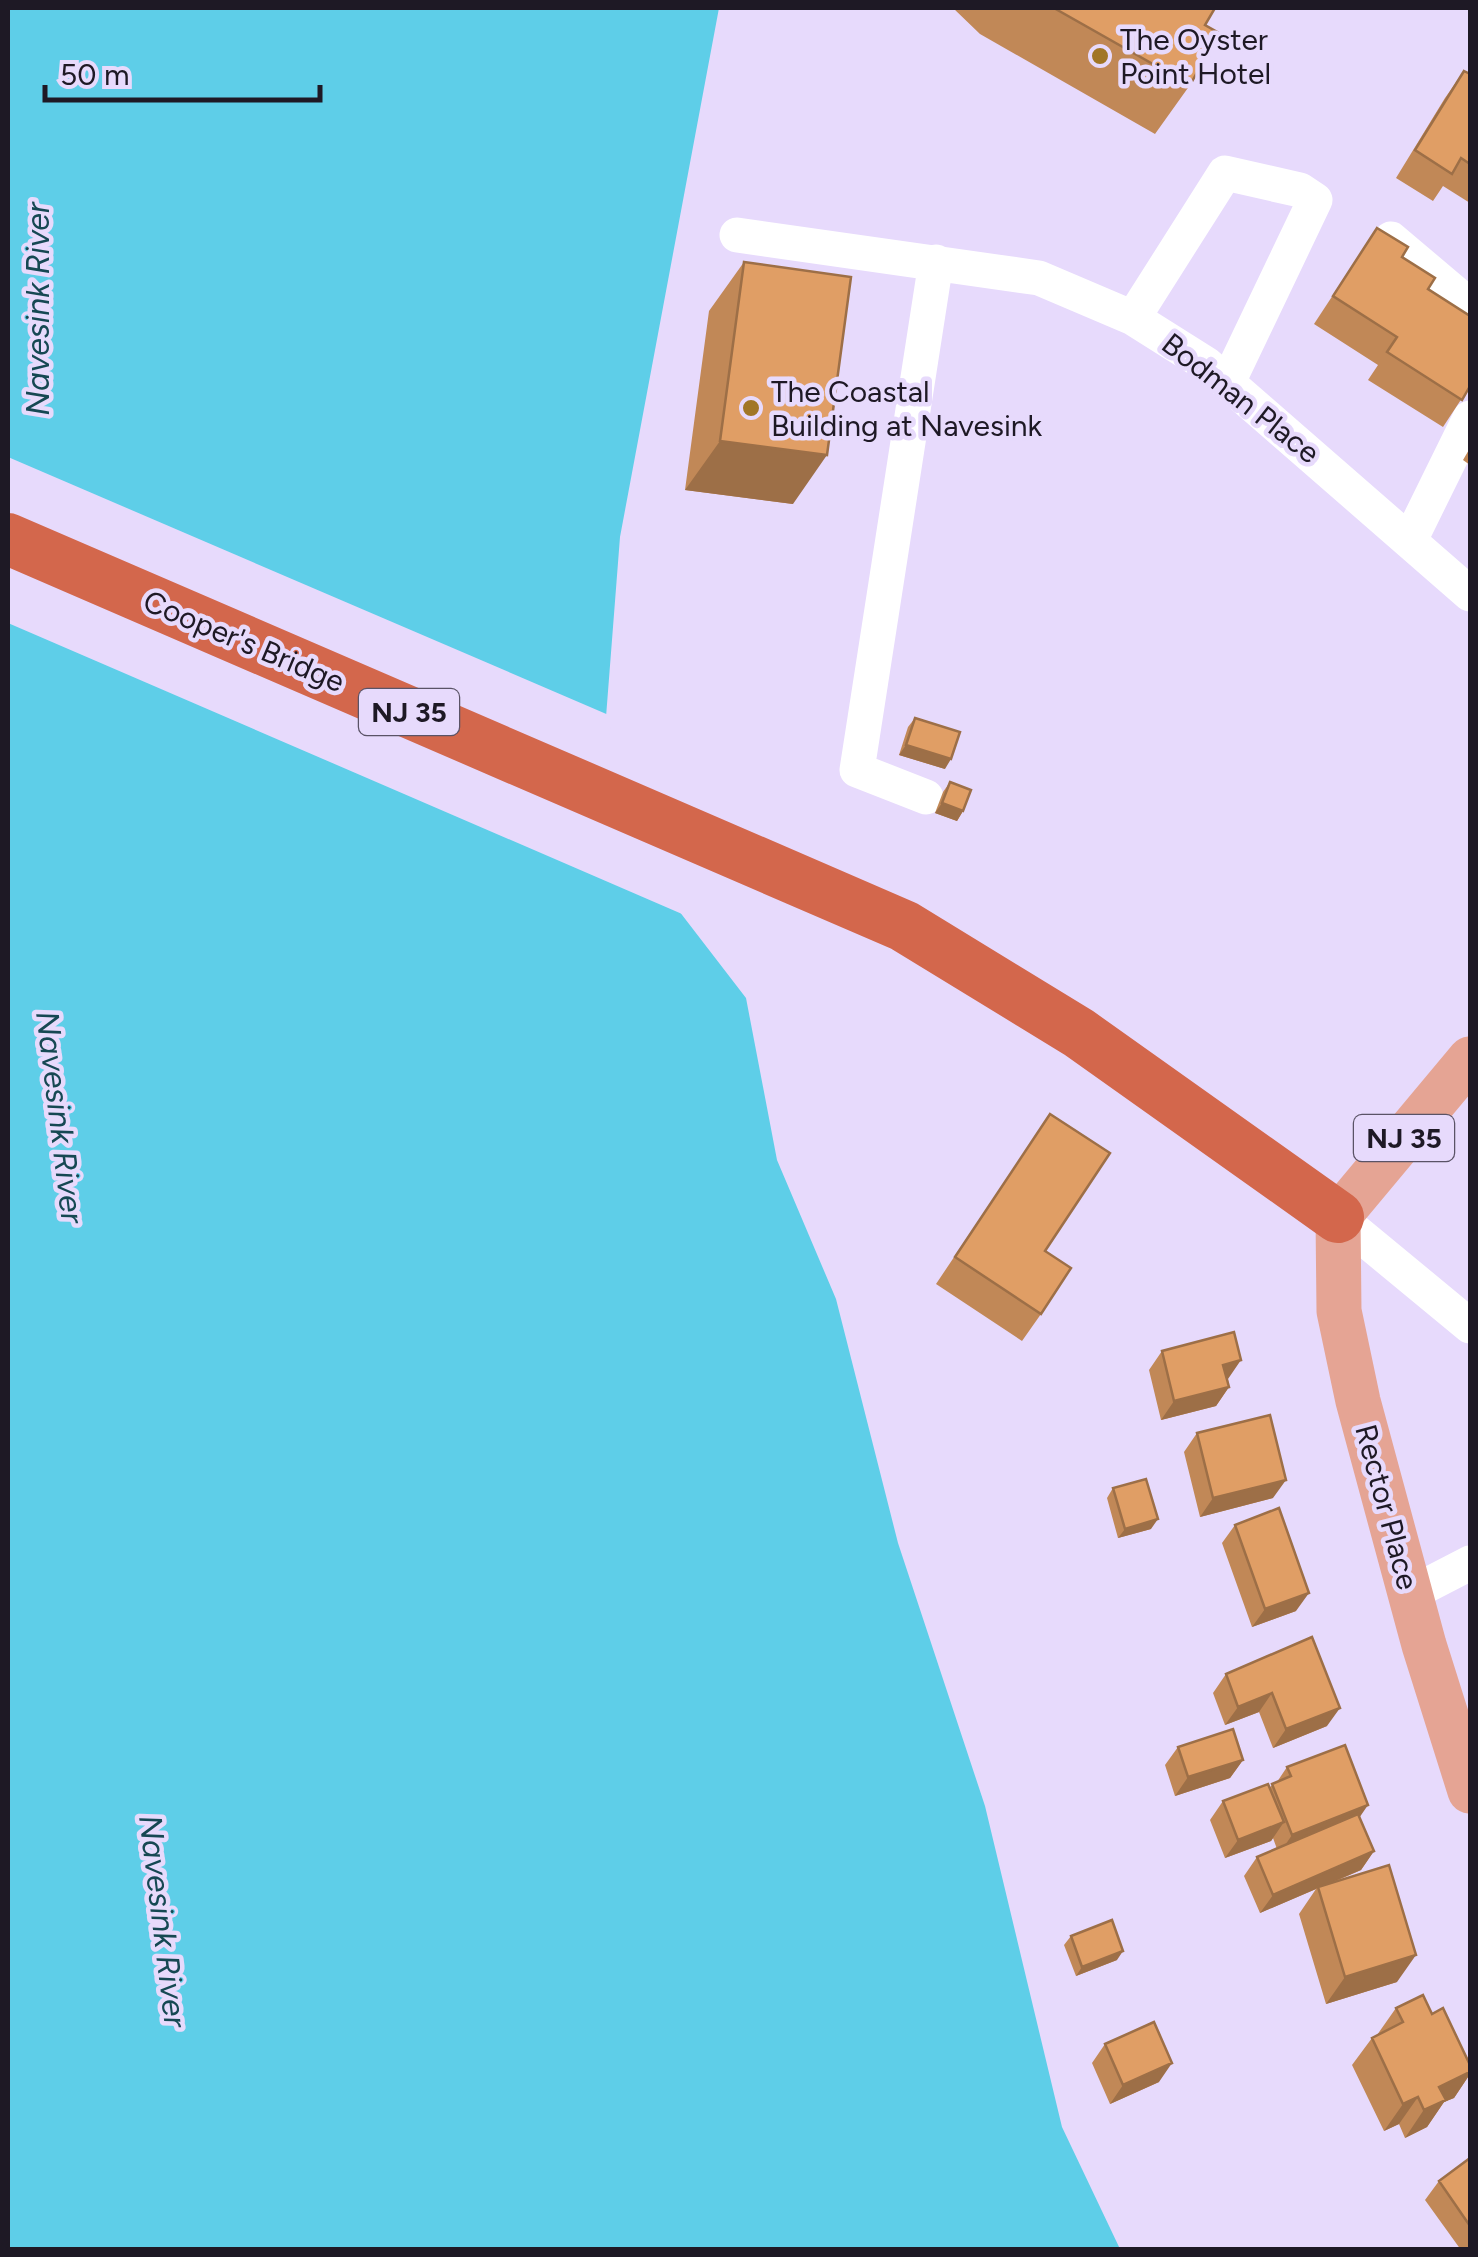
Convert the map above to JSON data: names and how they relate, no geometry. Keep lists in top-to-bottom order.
{
  "streets": {
    "highway": ["Cooper's Bridge", "NJ 35"],
    "main road": ["Rector Place"],
    "street": ["Bodman Place"]
  },
  "crossings": [
    ["Cooper's Bridge", "NJ 35"],
    ["Cooper's Bridge", "Rector Place"],
    ["NJ 35", "Rector Place"]
  ],
  "water": ["Navesink River"],
  "places": ["The Oyster Point Hotel", "The Coastal Building at Navesink"],
  "scale_bar": "50 m"
}
